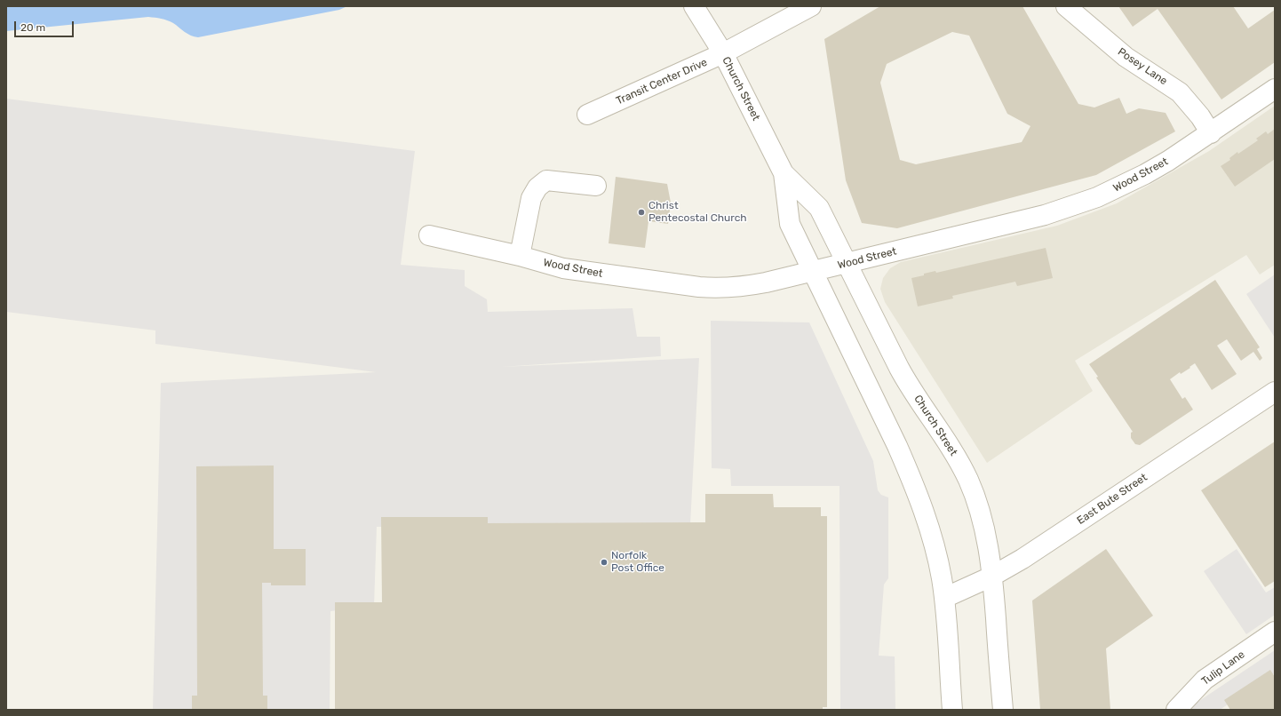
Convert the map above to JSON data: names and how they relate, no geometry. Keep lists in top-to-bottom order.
{
  "streets": {
    "street": [
      "Posey Lane",
      "Transit Center Drive",
      "Church Street",
      "Wood Street",
      "East Bute Street",
      "Tulip Lane"
    ]
  },
  "crossings": [
    ["Posey Lane", "Wood Street"],
    ["Transit Center Drive", "Church Street"],
    ["Church Street", "Wood Street"],
    ["Church Street", "East Bute Street"]
  ],
  "places": ["Christ Pentecostal Church", "Norfolk Post Office"],
  "scale_bar": "20 m"
}
